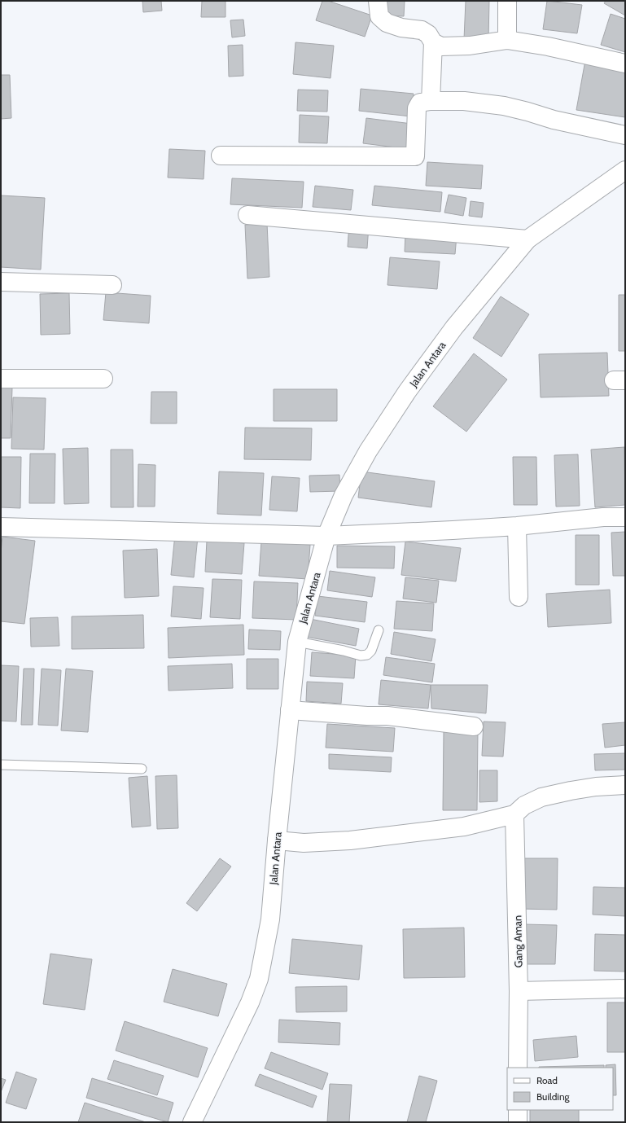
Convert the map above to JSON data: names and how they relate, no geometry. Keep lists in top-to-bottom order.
{
  "streets": {
    "street": ["Jalan Antara", "Gang Aman"]
  },
  "legend": ["Road", "Building"]
}
